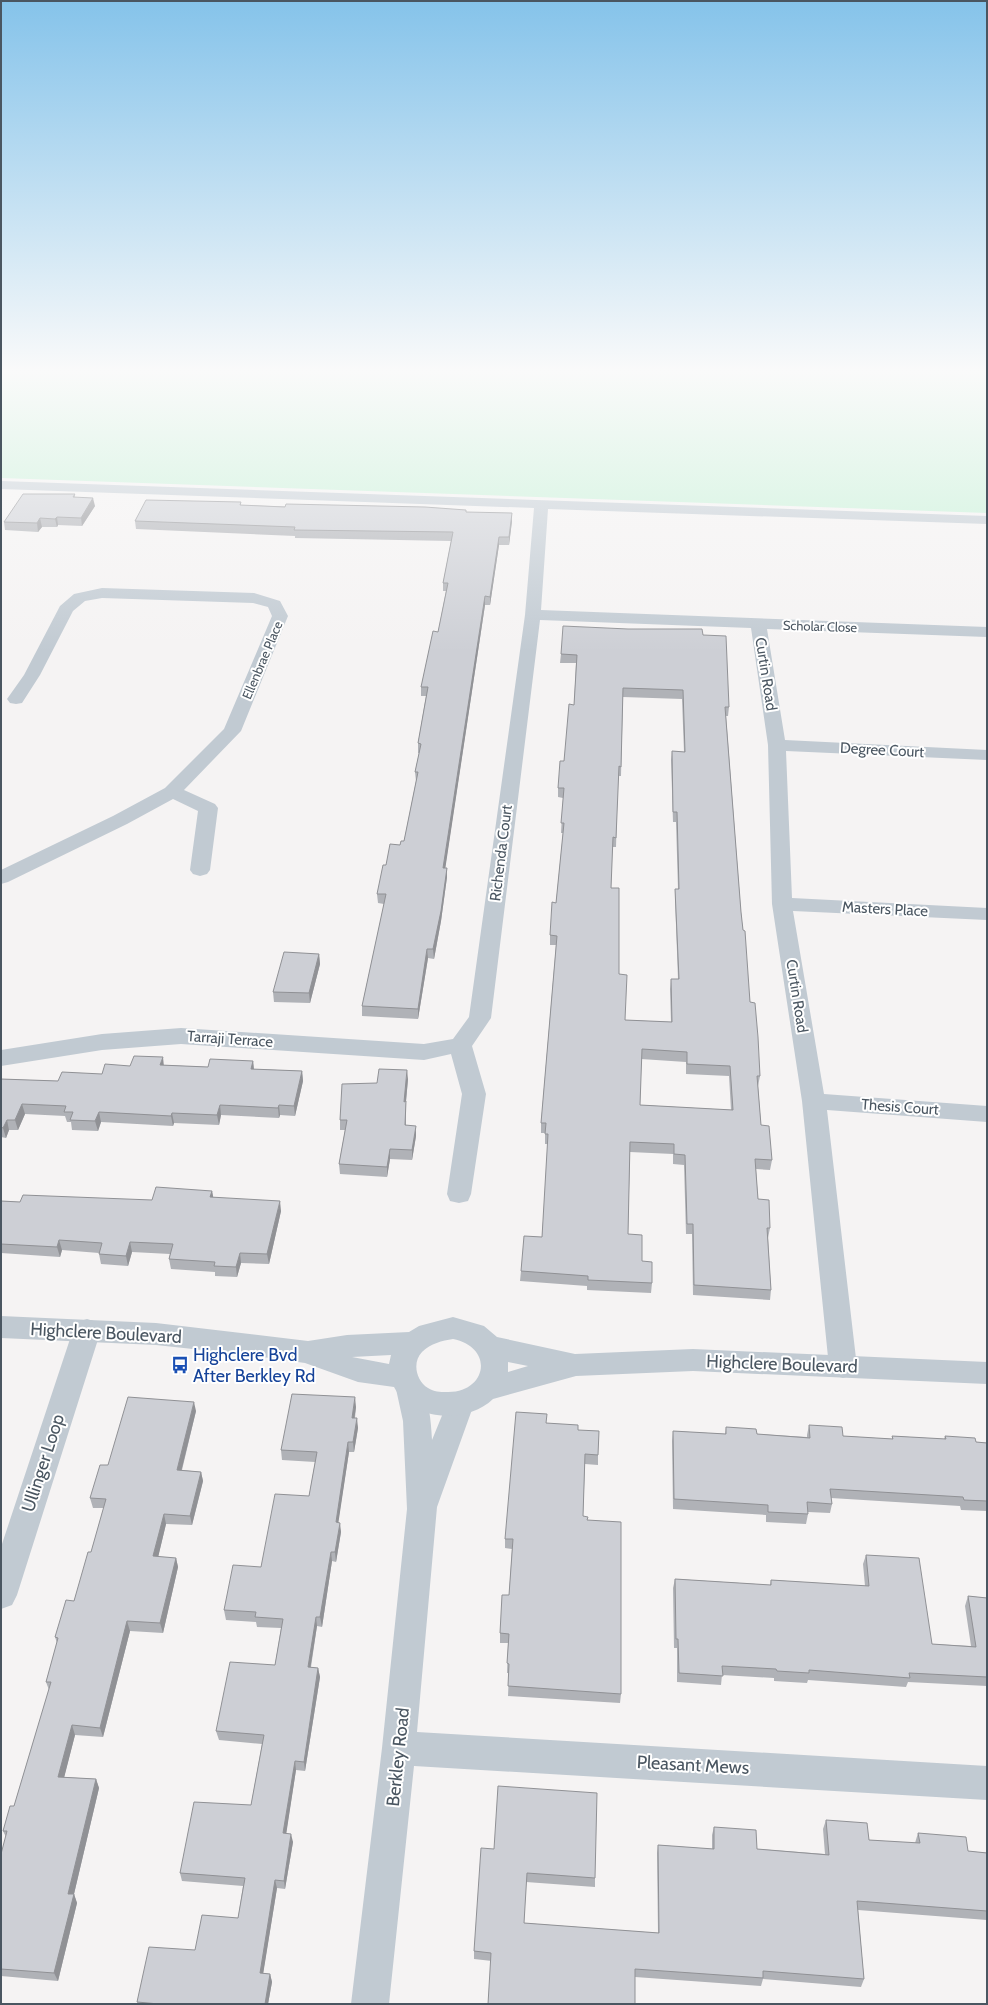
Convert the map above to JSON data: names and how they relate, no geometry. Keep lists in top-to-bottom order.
{
  "streets": {
    "street": [
      "Scholar Close",
      "Ellenbrae Place",
      "Curtin Road",
      "Degree Court",
      "Richenda Court",
      "Masters Place",
      "Tarraji Terrace",
      "Thesis Court",
      "Highclere Boulevard",
      "Ullinger Loop",
      "Berkley Road",
      "Pleasant Mews"
    ]
  },
  "crossings": [
    ["Scholar Close", "Curtin Road"],
    ["Scholar Close", "Richenda Court"],
    ["Curtin Road", "Degree Court"],
    ["Curtin Road", "Masters Place"],
    ["Curtin Road", "Thesis Court"],
    ["Curtin Road", "Highclere Boulevard"],
    ["Richenda Court", "Tarraji Terrace"],
    ["Highclere Boulevard", "Ullinger Loop"],
    ["Highclere Boulevard", "Berkley Road"],
    ["Berkley Road", "Pleasant Mews"]
  ],
  "places": {
    "bus stop": ["Highclere Bvd After Berkley Rd"]
  }
}
